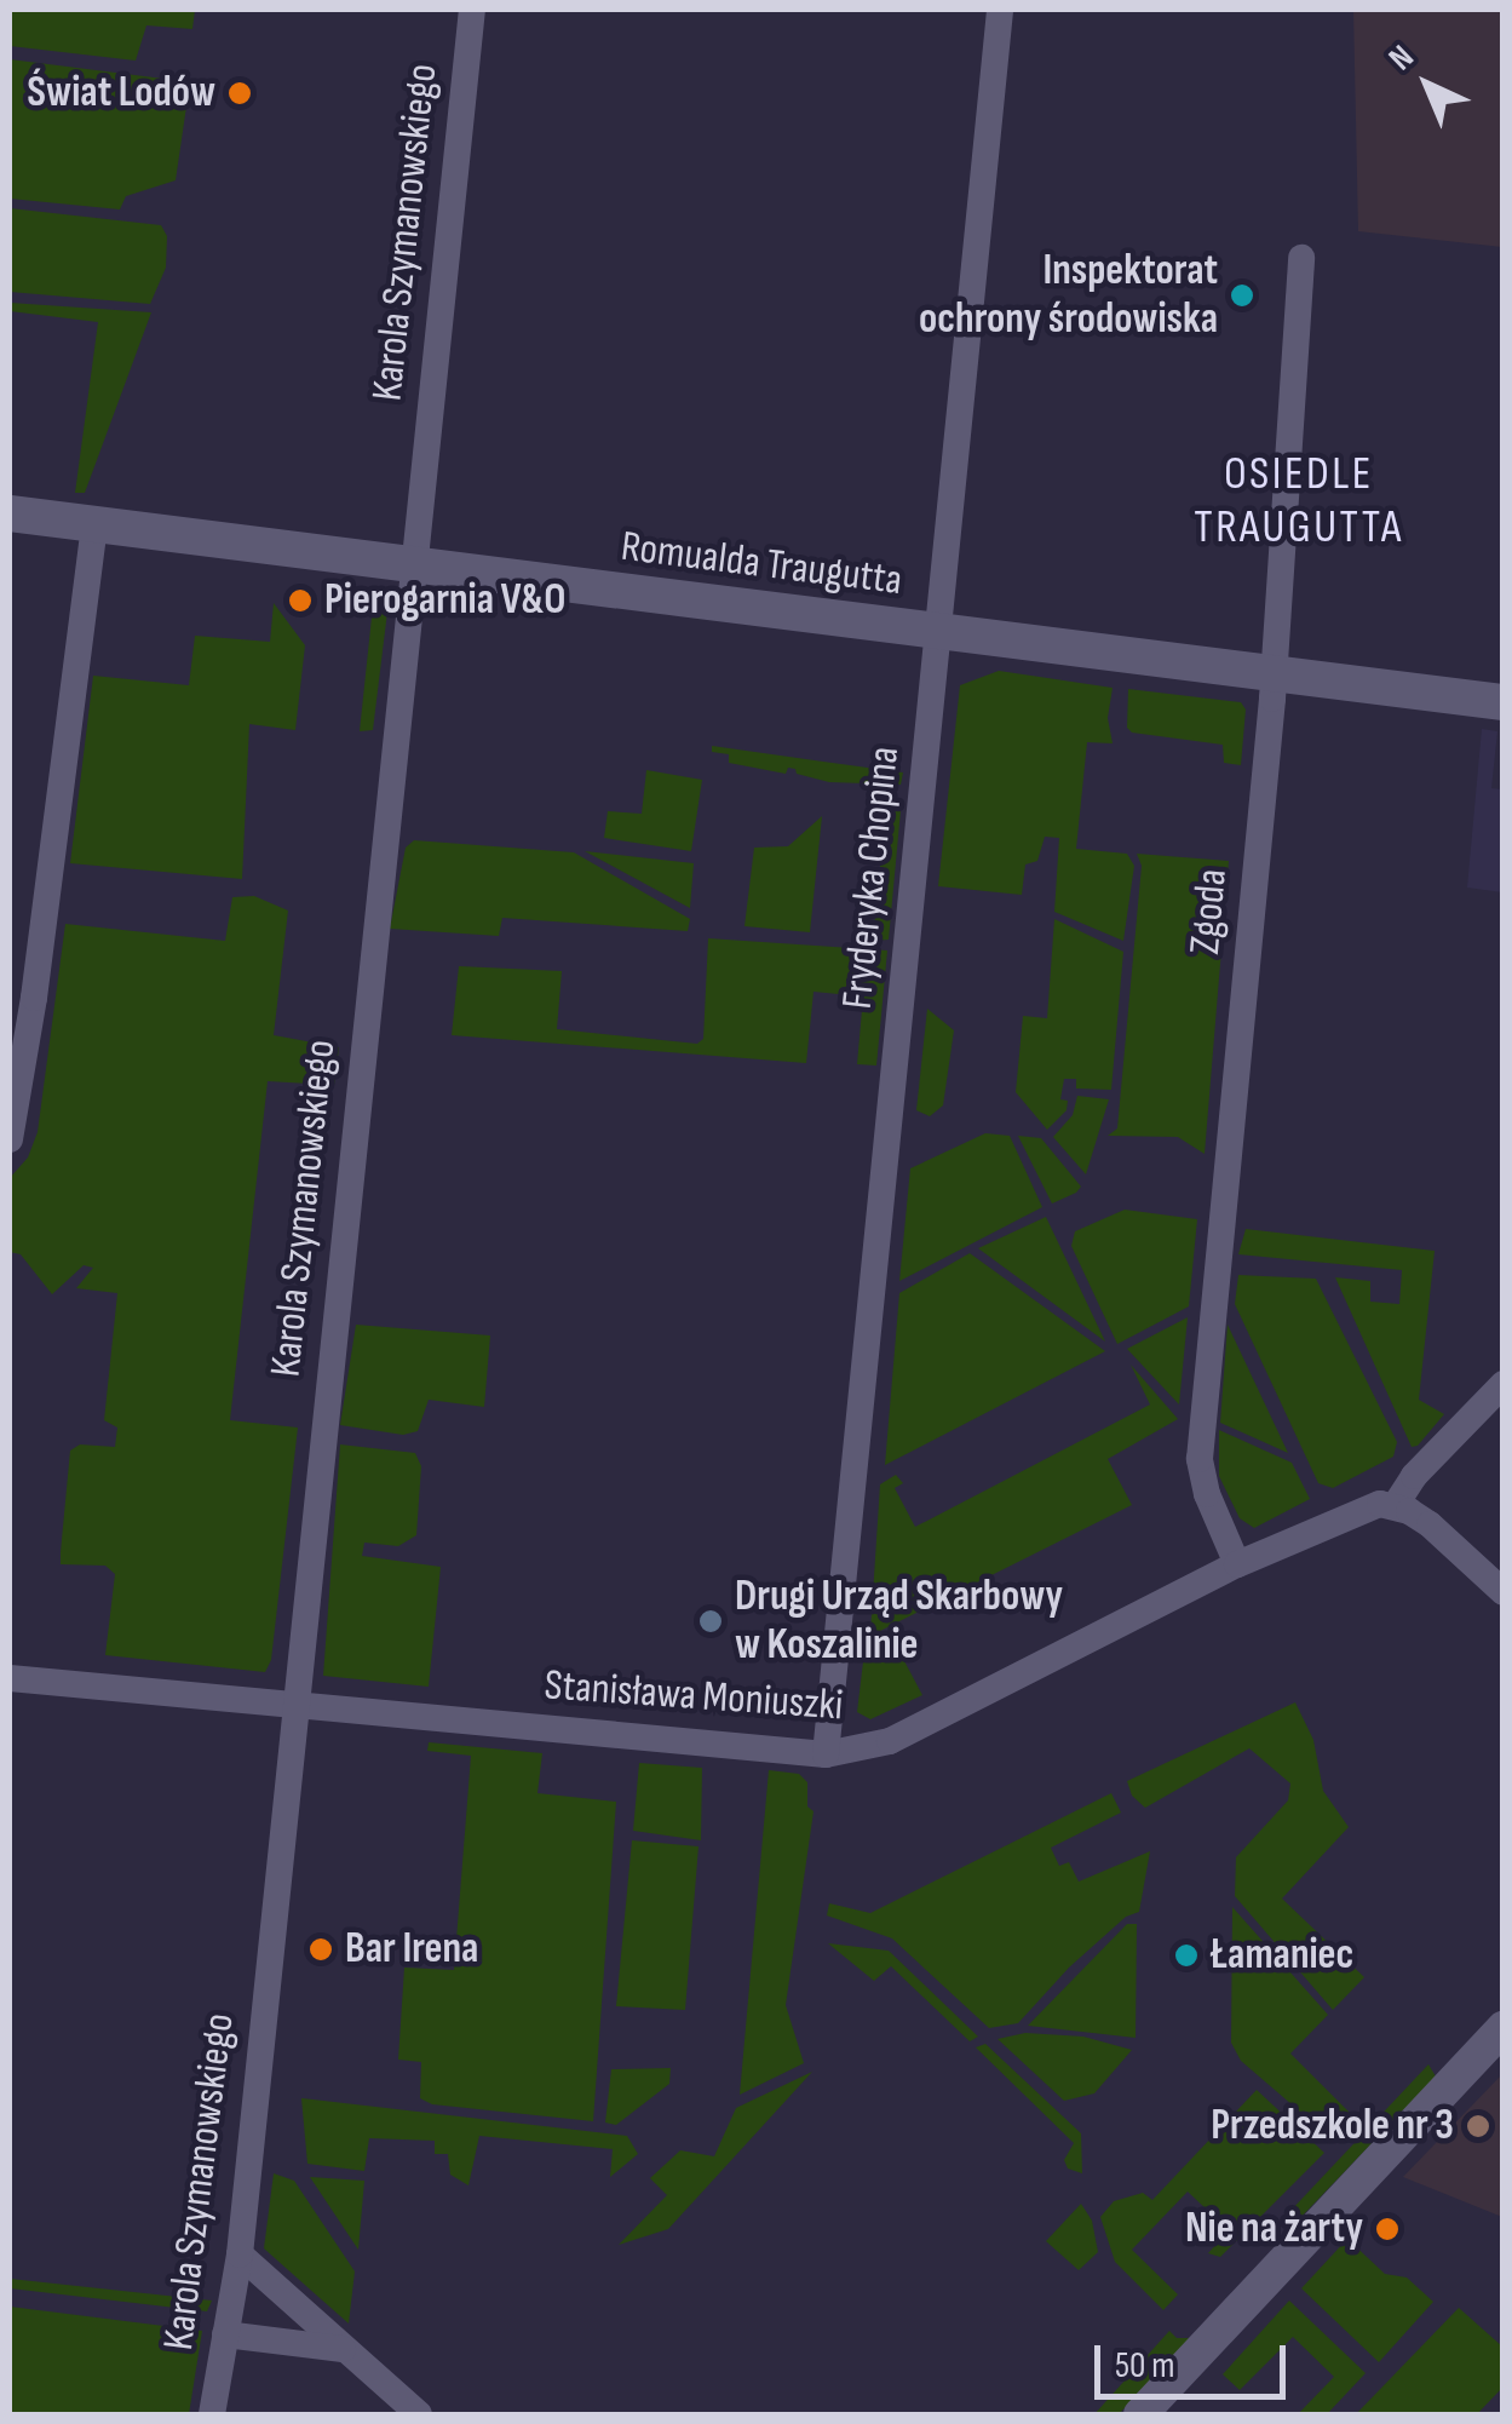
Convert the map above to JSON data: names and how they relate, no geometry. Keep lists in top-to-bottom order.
{
  "streets": {
    "main road": ["Romualda Traugutta"],
    "street": [
      "Karola Szymanowskiego",
      "Fryderyka Chopina",
      "Zgoda",
      "Stanisława Moniuszki"
    ]
  },
  "crossings": [
    ["Karola Szymanowskiego", "Romualda Traugutta"],
    ["Karola Szymanowskiego", "Stanisława Moniuszki"],
    ["Romualda Traugutta", "Fryderyka Chopina"],
    ["Romualda Traugutta", "Zgoda"],
    ["Fryderyka Chopina", "Stanisława Moniuszki"],
    ["Zgoda", "Stanisława Moniuszki"]
  ],
  "districts": ["OSIEDLE TRAUGUTTA"],
  "places": [
    "Świat Lodów",
    "Inspektorat ochrony środowiska",
    "Pierogarnia V&O",
    "Drugi Urząd Skarbowy w Koszalinie",
    "Bar Irena",
    "Łamaniec",
    "Przedszkole nr 3",
    "Nie na żarty"
  ],
  "scale_bar": "50 m",
  "north": "top left"
}
